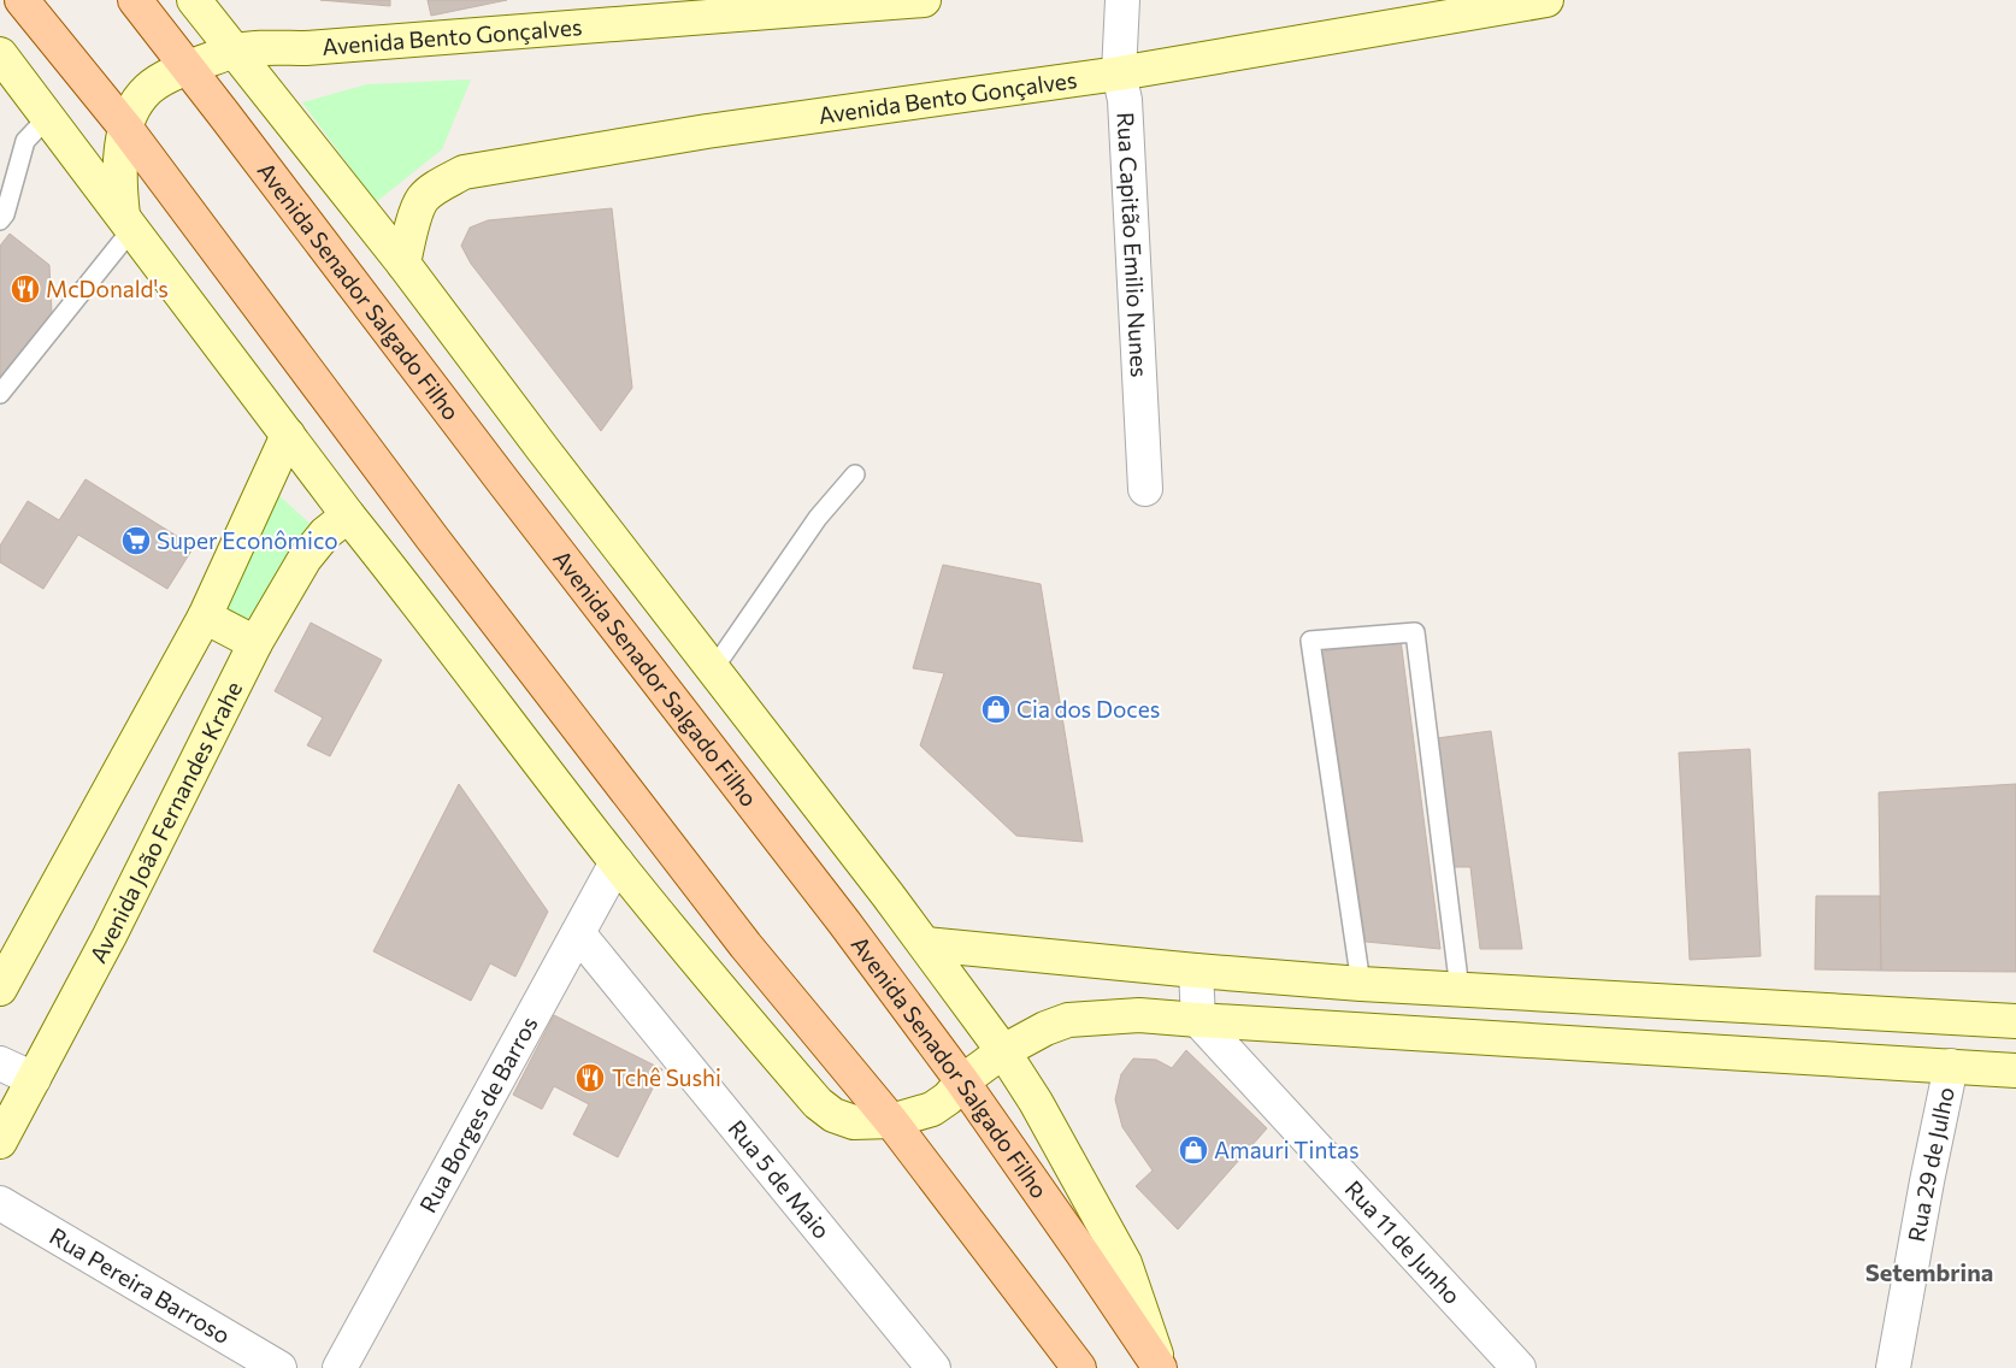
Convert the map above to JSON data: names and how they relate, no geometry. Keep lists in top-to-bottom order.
{
  "streets": {
    "main road": ["Avenida Bento Gonçalves", "Avenida Senador Salgado Filho", "Avenida João Fernandes Krahe"],
    "street": [
      "Rua Capitão Emilio Nunes",
      "Rua Borges de Barros",
      "Rua 29 de Julho",
      "Rua 5 de Maio",
      "Rua 11 de Junho",
      "Rua Pereira Barroso"
    ]
  },
  "crossings": [
    ["Avenida Bento Gonçalves", "Rua Capitão Emilio Nunes"],
    ["Avenida Bento Gonçalves", "Avenida Senador Salgado Filho"],
    ["Rua Borges de Barros", "Rua 5 de Maio"]
  ],
  "districts": ["Setembrina"],
  "places": {
    "restaurant": ["McDonald's", "Tchê Sushi"],
    "supermarket": ["Super Econômico"],
    "shop": ["Cia dos Doces", "Amauri Tintas"]
  }
}
